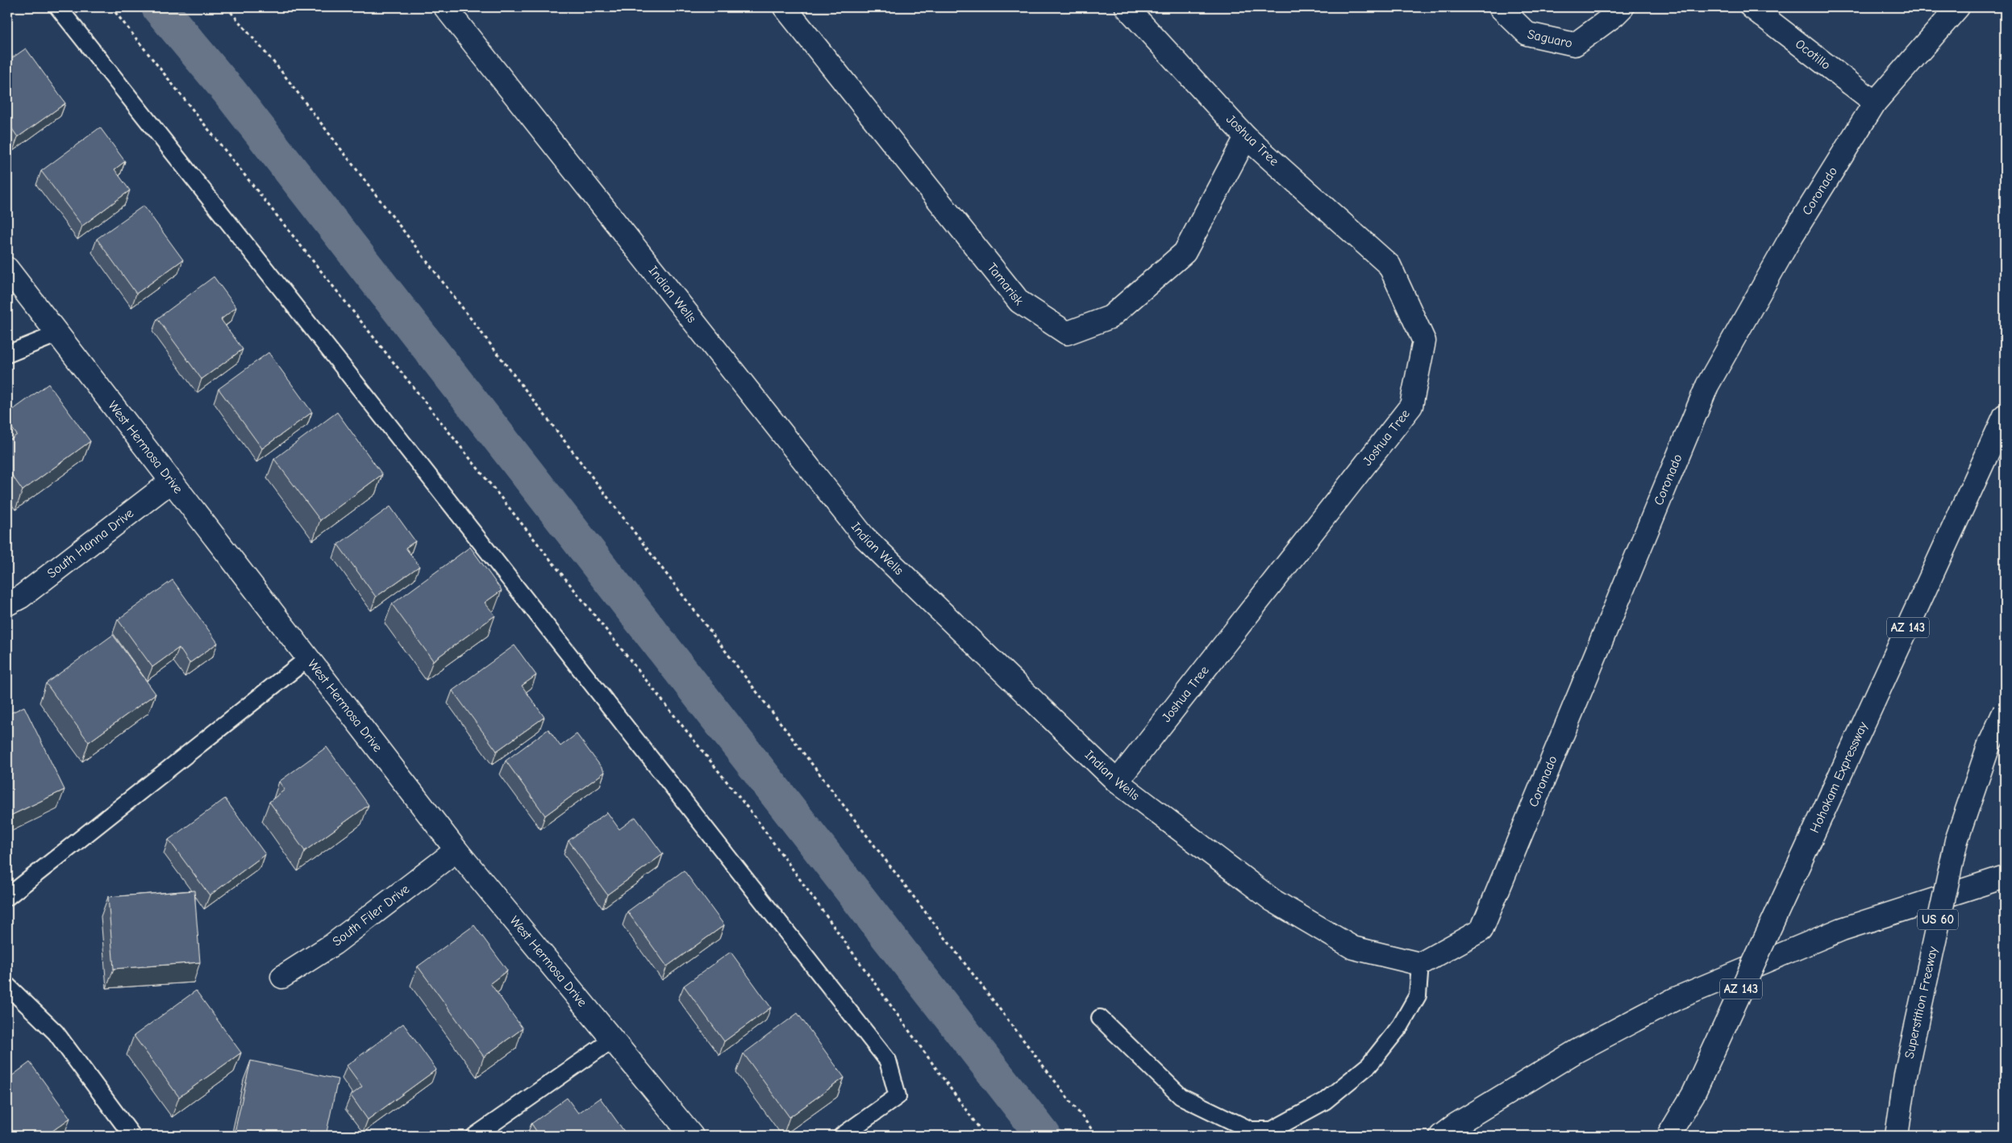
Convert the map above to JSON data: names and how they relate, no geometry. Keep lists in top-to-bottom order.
{
  "streets": {
    "main road": [
      "Saguaro",
      "Ocotillo",
      "Joshua Tree",
      "Coronado",
      "Tamarisk",
      "Indian Wells",
      "West Hermosa Drive",
      "South Hanna Drive",
      "AZ 143",
      "Hohokam Expressway",
      "South Filer Drive",
      "US 60",
      "Superstition Freeway"
    ]
  },
  "crossings": [
    ["Ocotillo", "Coronado"],
    ["Joshua Tree", "Tamarisk"],
    ["Joshua Tree", "Indian Wells"],
    ["Coronado", "Indian Wells"],
    ["West Hermosa Drive", "South Hanna Drive"],
    ["West Hermosa Drive", "South Filer Drive"]
  ]
}
